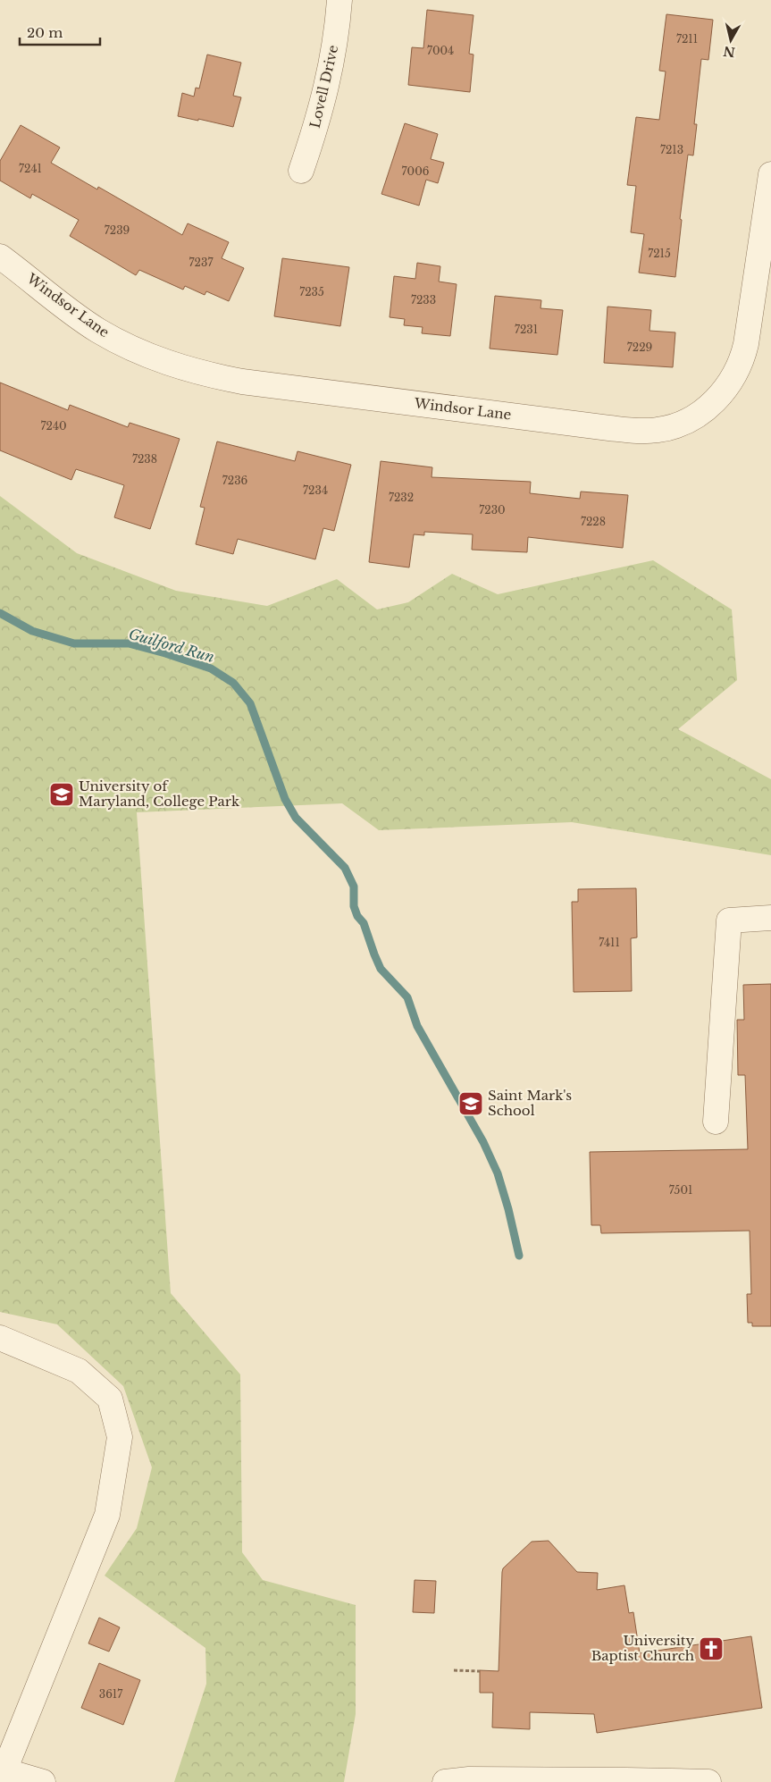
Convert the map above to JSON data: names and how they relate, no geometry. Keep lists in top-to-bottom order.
{
  "streets": {
    "street": ["Lovell Drive", "Windsor Lane"]
  },
  "water": ["Guilford Run"],
  "places": {
    "school or university": ["University of Maryland, College Park", "Saint Mark's School"],
    "church": ["University Baptist Church"]
  },
  "house_numbers": [
    "7211",
    "7004",
    "7213",
    "7241",
    "7006",
    "7239",
    "7215",
    "7237",
    "7235",
    "7233",
    "7231",
    "7229",
    "7240",
    "7238",
    "7236",
    "7234",
    "7232",
    "7230",
    "7228",
    "7411",
    "7501",
    "3617"
  ],
  "scale_bar": "20 m",
  "north": "bottom"
}
